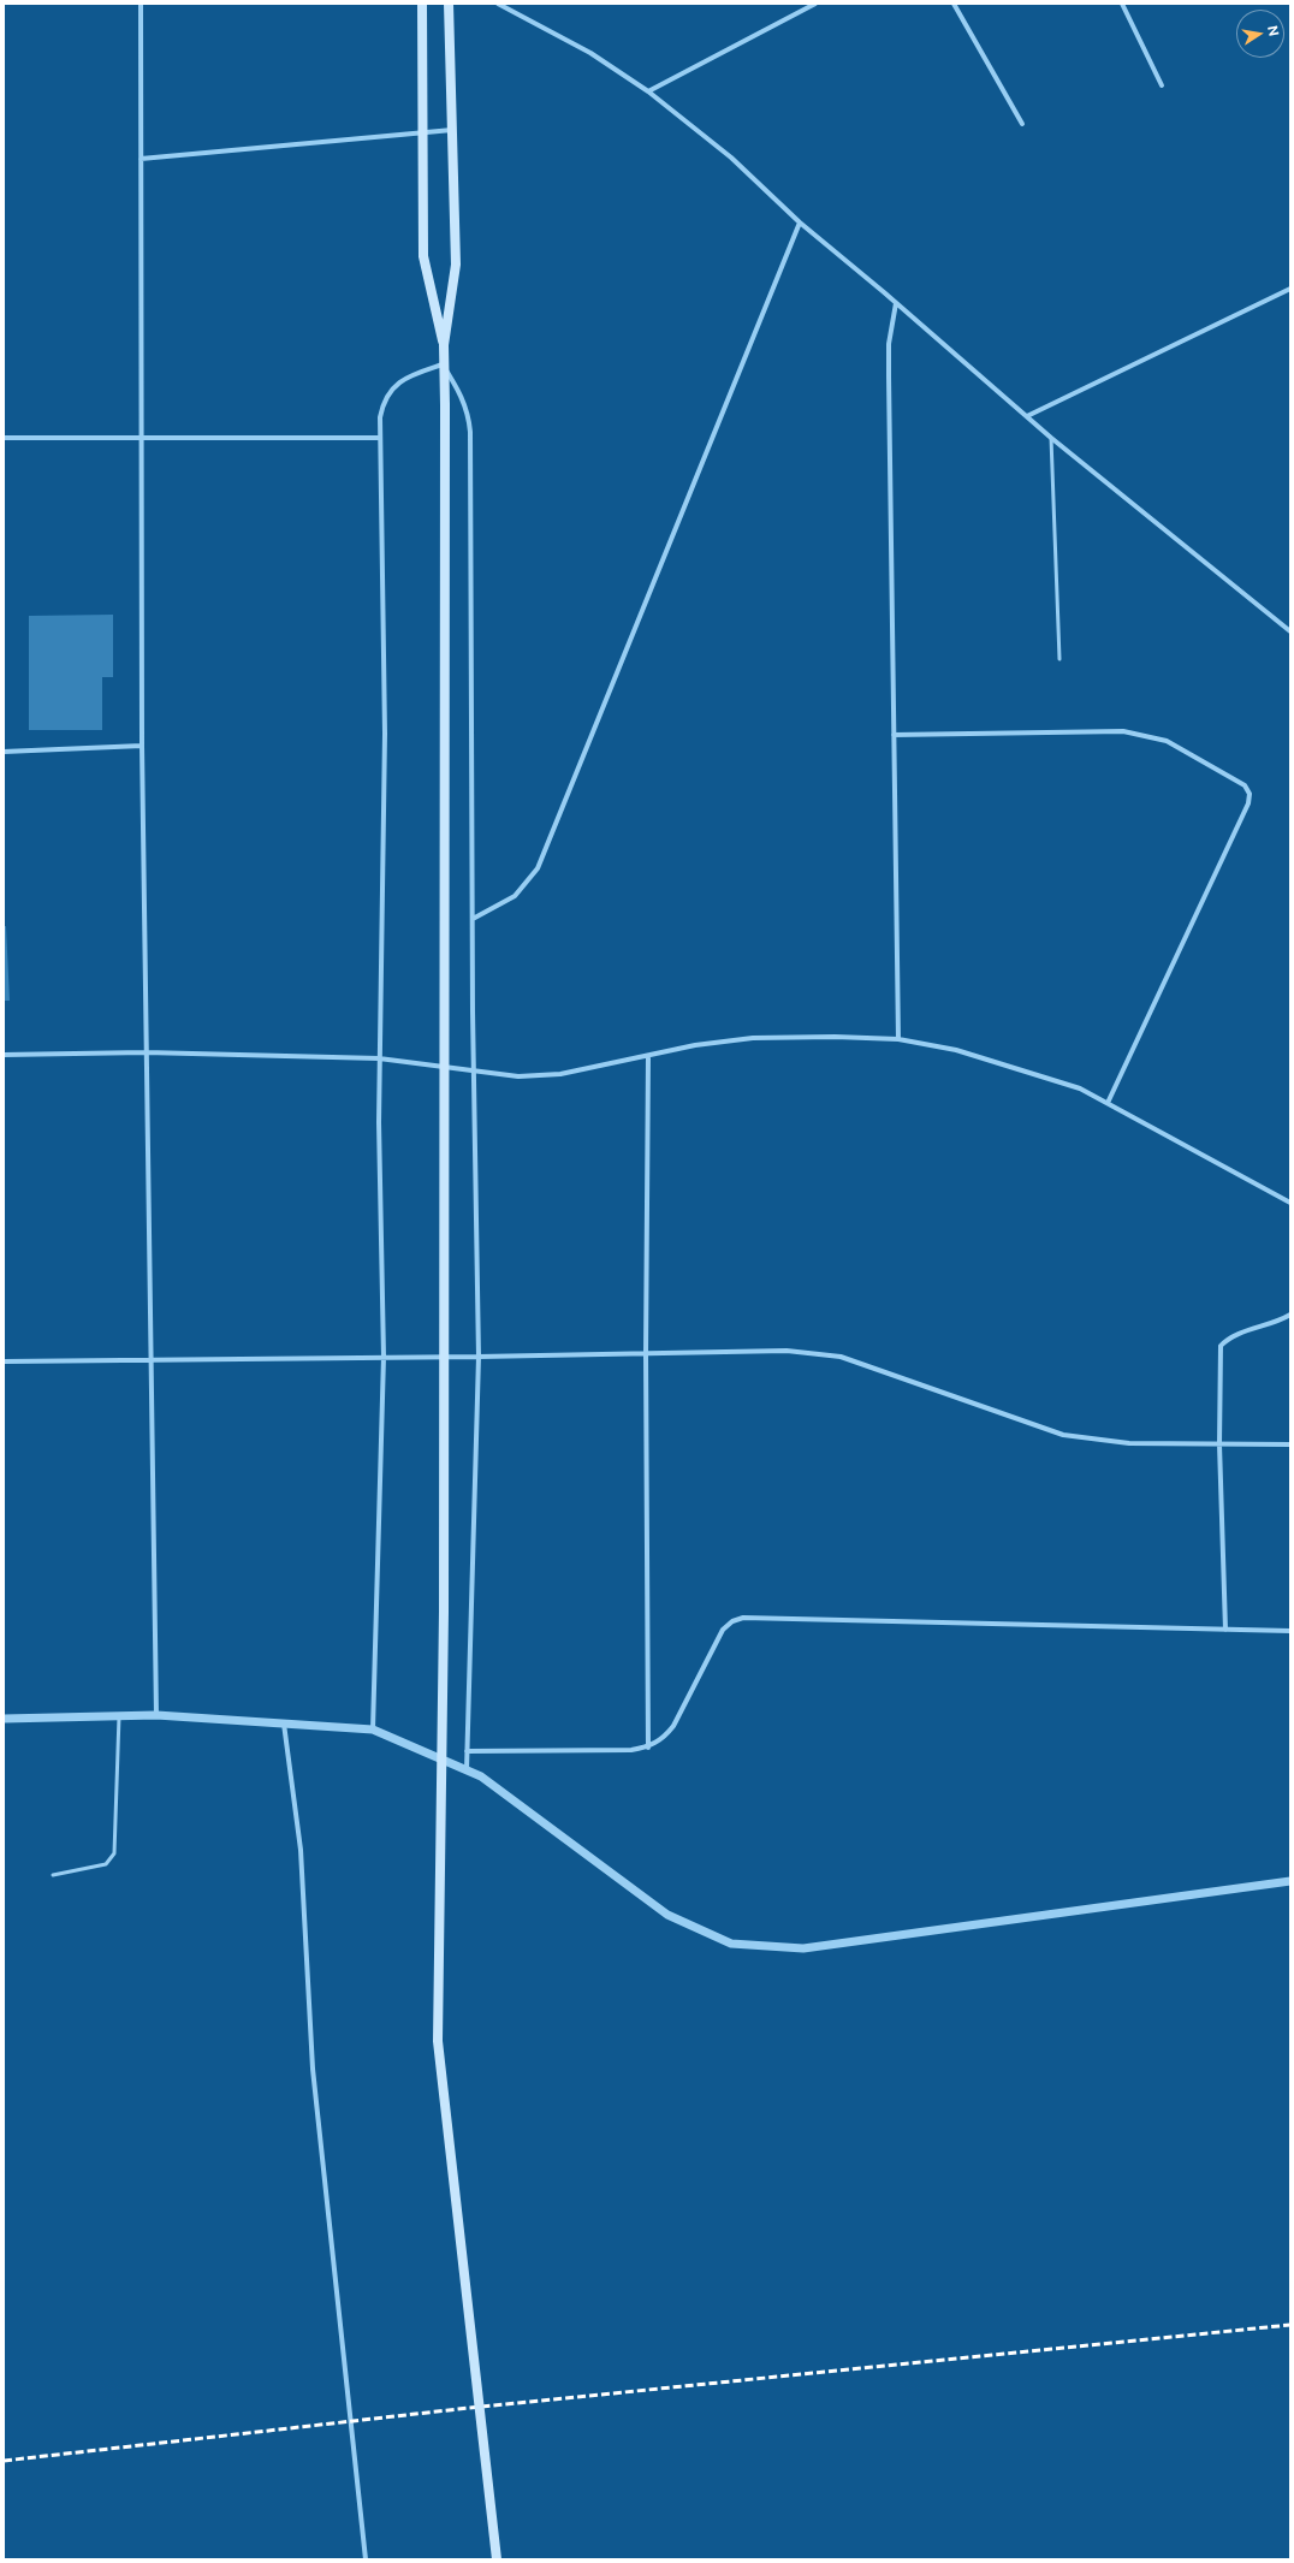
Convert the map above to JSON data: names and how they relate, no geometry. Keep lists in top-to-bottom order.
{
  "north": "right"
}
